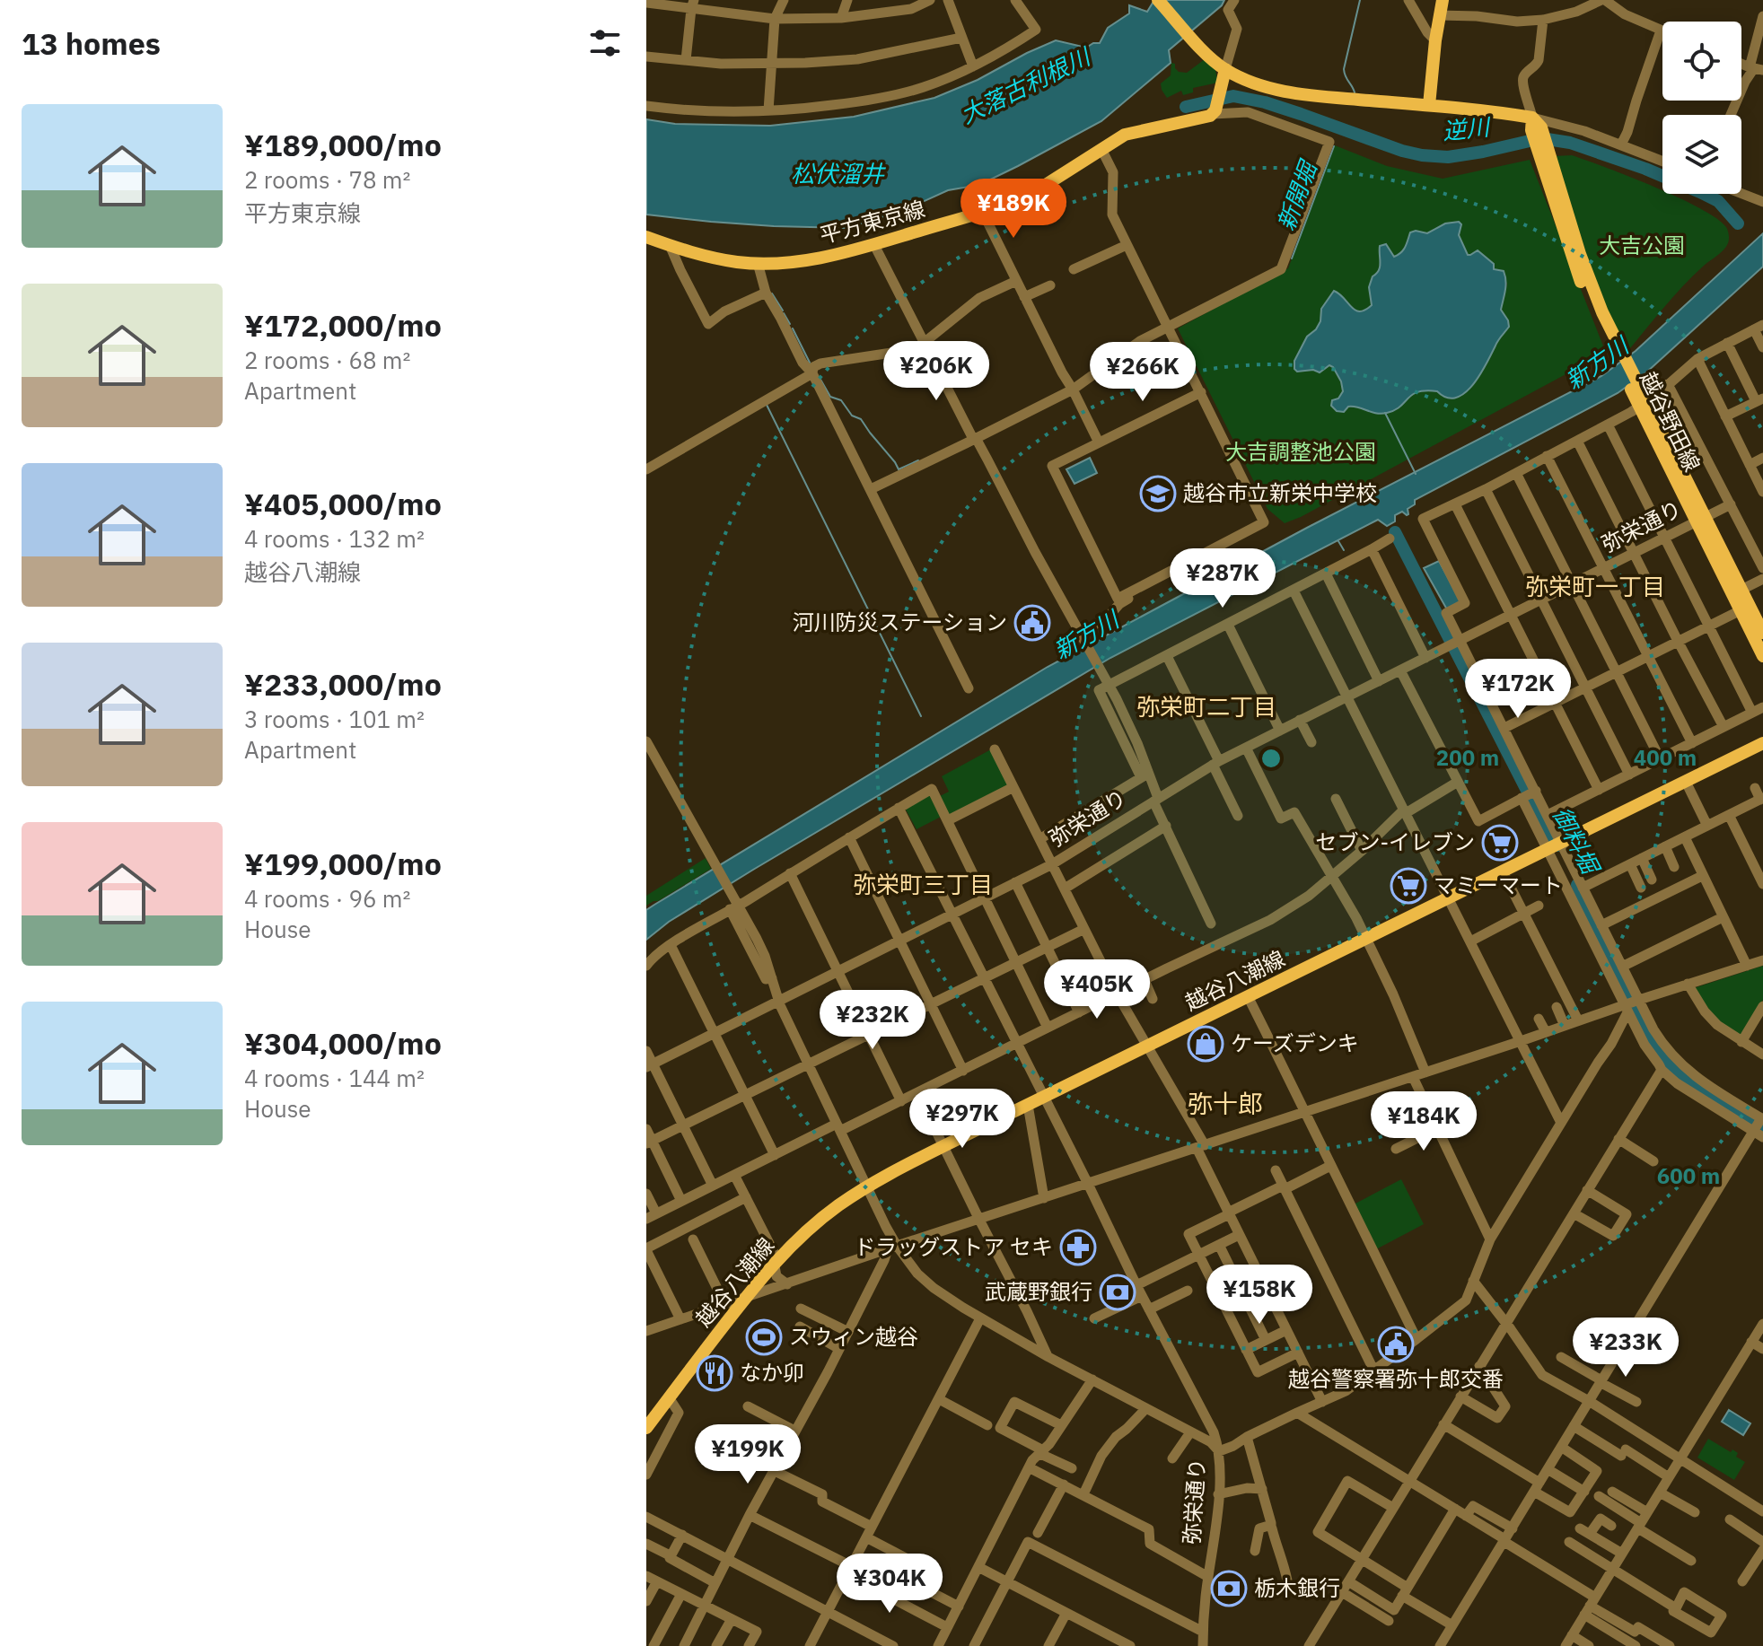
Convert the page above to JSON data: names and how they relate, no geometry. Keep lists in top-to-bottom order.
{
  "streets": {
    "main road": ["平方東京線", "越谷野田線", "越谷八潮線"],
    "street": ["弥栄通り"]
  },
  "crossings": [
    ["越谷野田線", "弥栄通り"],
    ["弥栄通り", "越谷八潮線"]
  ],
  "districts": [
    "弥栄町一丁目",
    "弥栄町二丁目",
    "弥栄町三丁目",
    "弥十郎"
  ],
  "water": [
    "大落古利根川",
    "逆川",
    "松伏溜井",
    "新開堀",
    "新方川",
    "御料堀"
  ],
  "parks": ["大吉公園", "大吉調整池公園"],
  "places": {
    "school or university": ["越谷市立新栄中学校"],
    "public building": ["河川防災ステーション", "越谷警察署弥十郎交番"],
    "supermarket": ["セブン-イレブン", "マミーマート"],
    "shop": ["ケーズデンキ"],
    "pharmacy": ["ドラッグストア セキ"],
    "bank": ["武蔵野銀行", "栃木銀行"],
    "sports": ["スウィン越谷"],
    "restaurant": ["なか卯"]
  },
  "page": {
    "heading": "13 homes",
    "list": [
      {
        "name": "¥189,000/mo",
        "note": "2 rooms · 78 m² · 平方東京線"
      },
      {
        "name": "¥172,000/mo",
        "note": "2 rooms · 68 m² · Apartment"
      },
      {
        "name": "¥405,000/mo",
        "note": "4 rooms · 132 m² · 越谷八潮線"
      },
      {
        "name": "¥233,000/mo",
        "note": "3 rooms · 101 m² · Apartment"
      },
      {
        "name": "¥199,000/mo",
        "note": "4 rooms · 96 m² · House"
      },
      {
        "name": "¥304,000/mo",
        "note": "4 rooms · 144 m² · House"
      }
    ],
    "price": [
      "¥189K",
      "¥206K",
      "¥266K",
      "¥287K",
      "¥172K",
      "¥405K",
      "¥232K",
      "¥297K",
      "¥184K",
      "¥158K",
      "¥233K",
      "¥199K",
      "¥304K"
    ]
  },
  "rings": ["200 m", "400 m", "600 m"]
}
